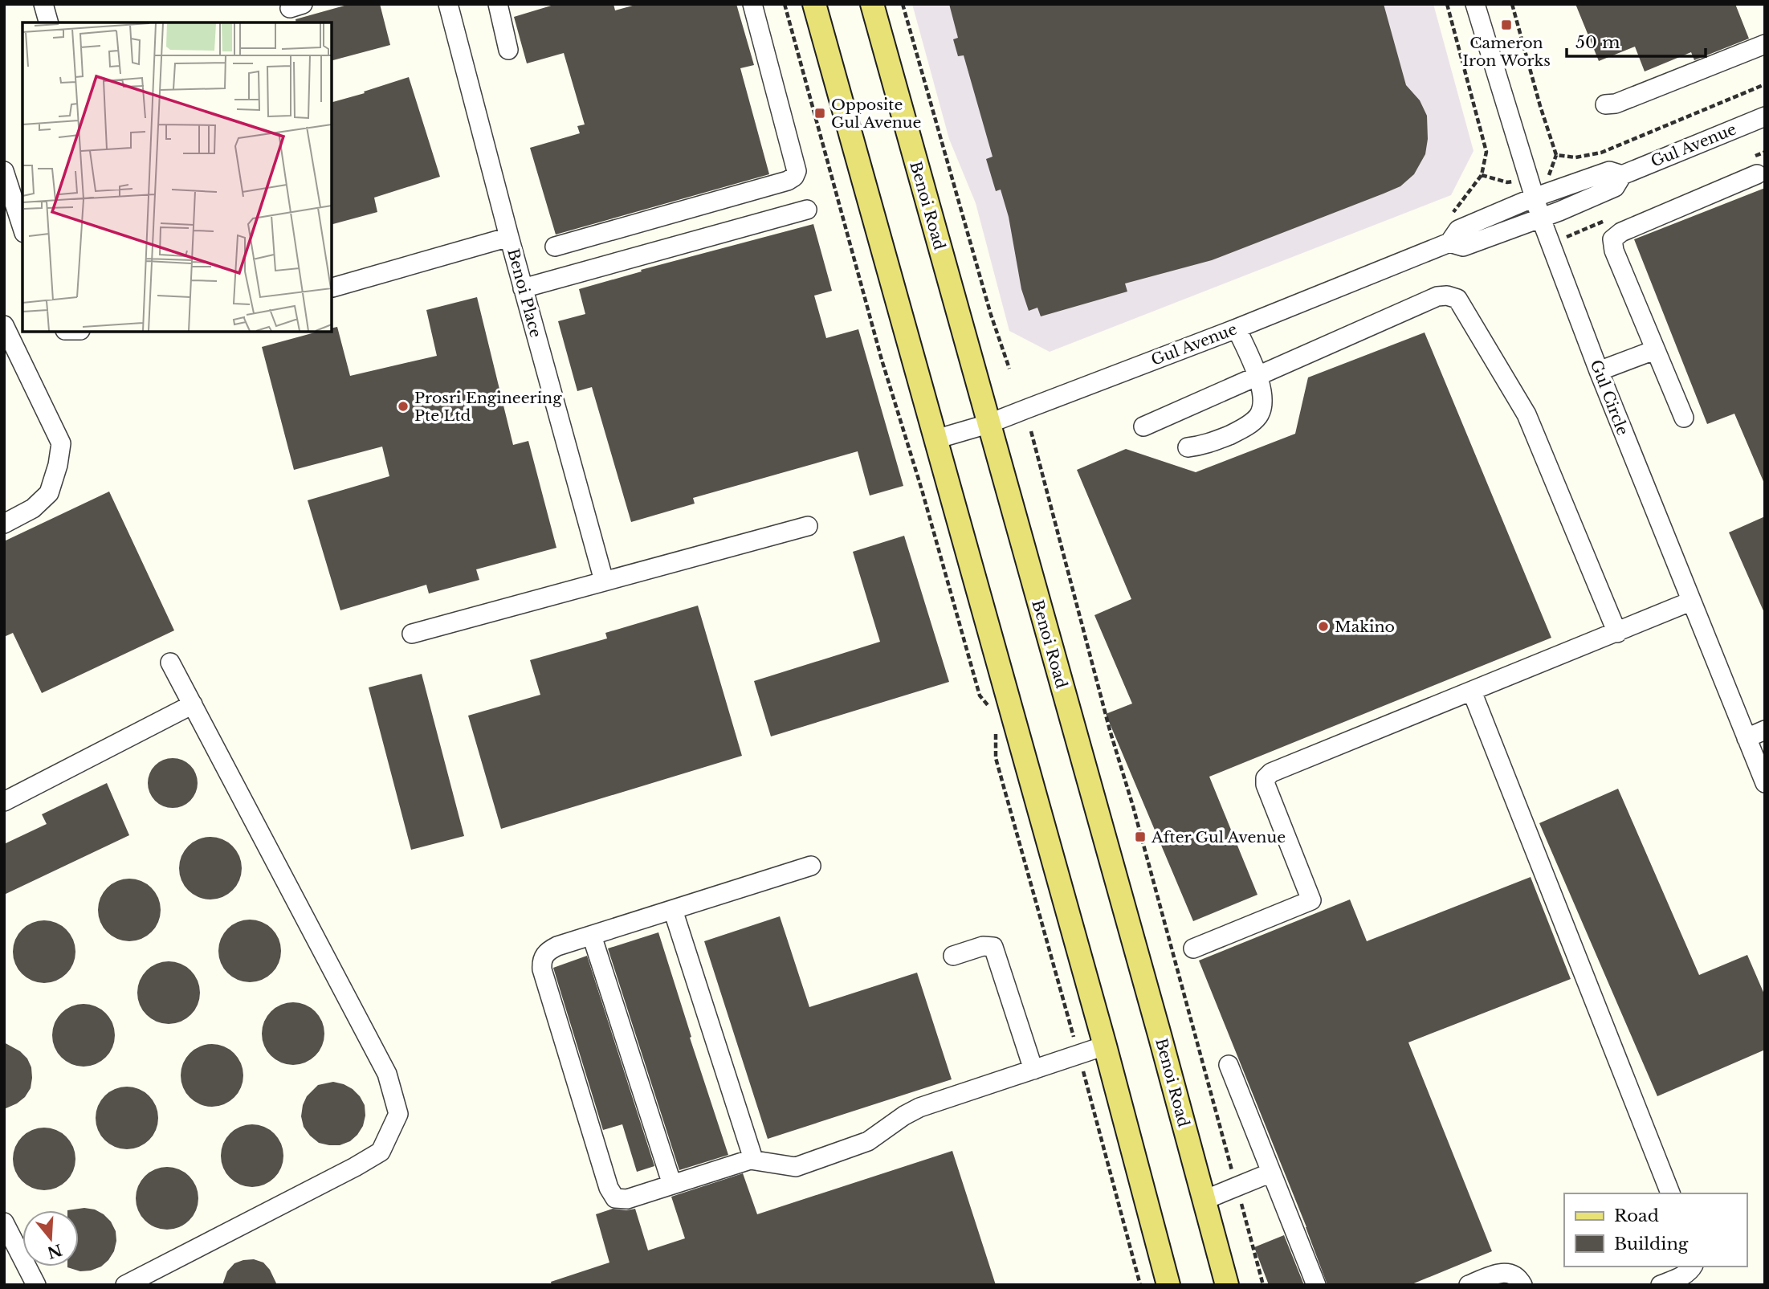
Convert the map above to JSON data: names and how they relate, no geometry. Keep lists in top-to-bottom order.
{
  "streets": {
    "main road": ["Benoi Road"],
    "street": ["Gul Avenue", "Benoi Place", "Gul Circle"]
  },
  "crossings": [
    ["Gul Avenue", "Benoi Road"],
    ["Gul Avenue", "Gul Circle"]
  ],
  "places": {
    "transit": ["Cameron Iron Works", "Opposite Gul Avenue", "After Gul Avenue"],
    "other": ["Prosri Engineering Pte Ltd", "Makino"]
  },
  "legend": ["Road", "Building"],
  "scale_bar": "50 m",
  "north": "bottom"
}
